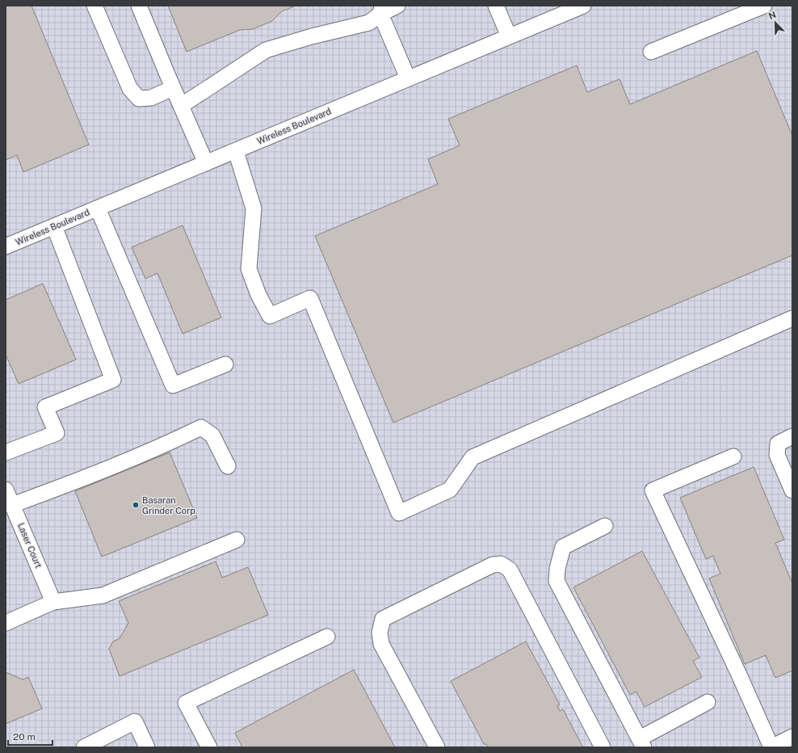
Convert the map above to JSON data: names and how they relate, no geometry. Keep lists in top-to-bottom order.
{
  "streets": {
    "street": ["Wireless Boulevard", "Laser Court"]
  },
  "places": ["Basaran Grinder Corp."],
  "scale_bar": "20 m",
  "north": "top left"
}
